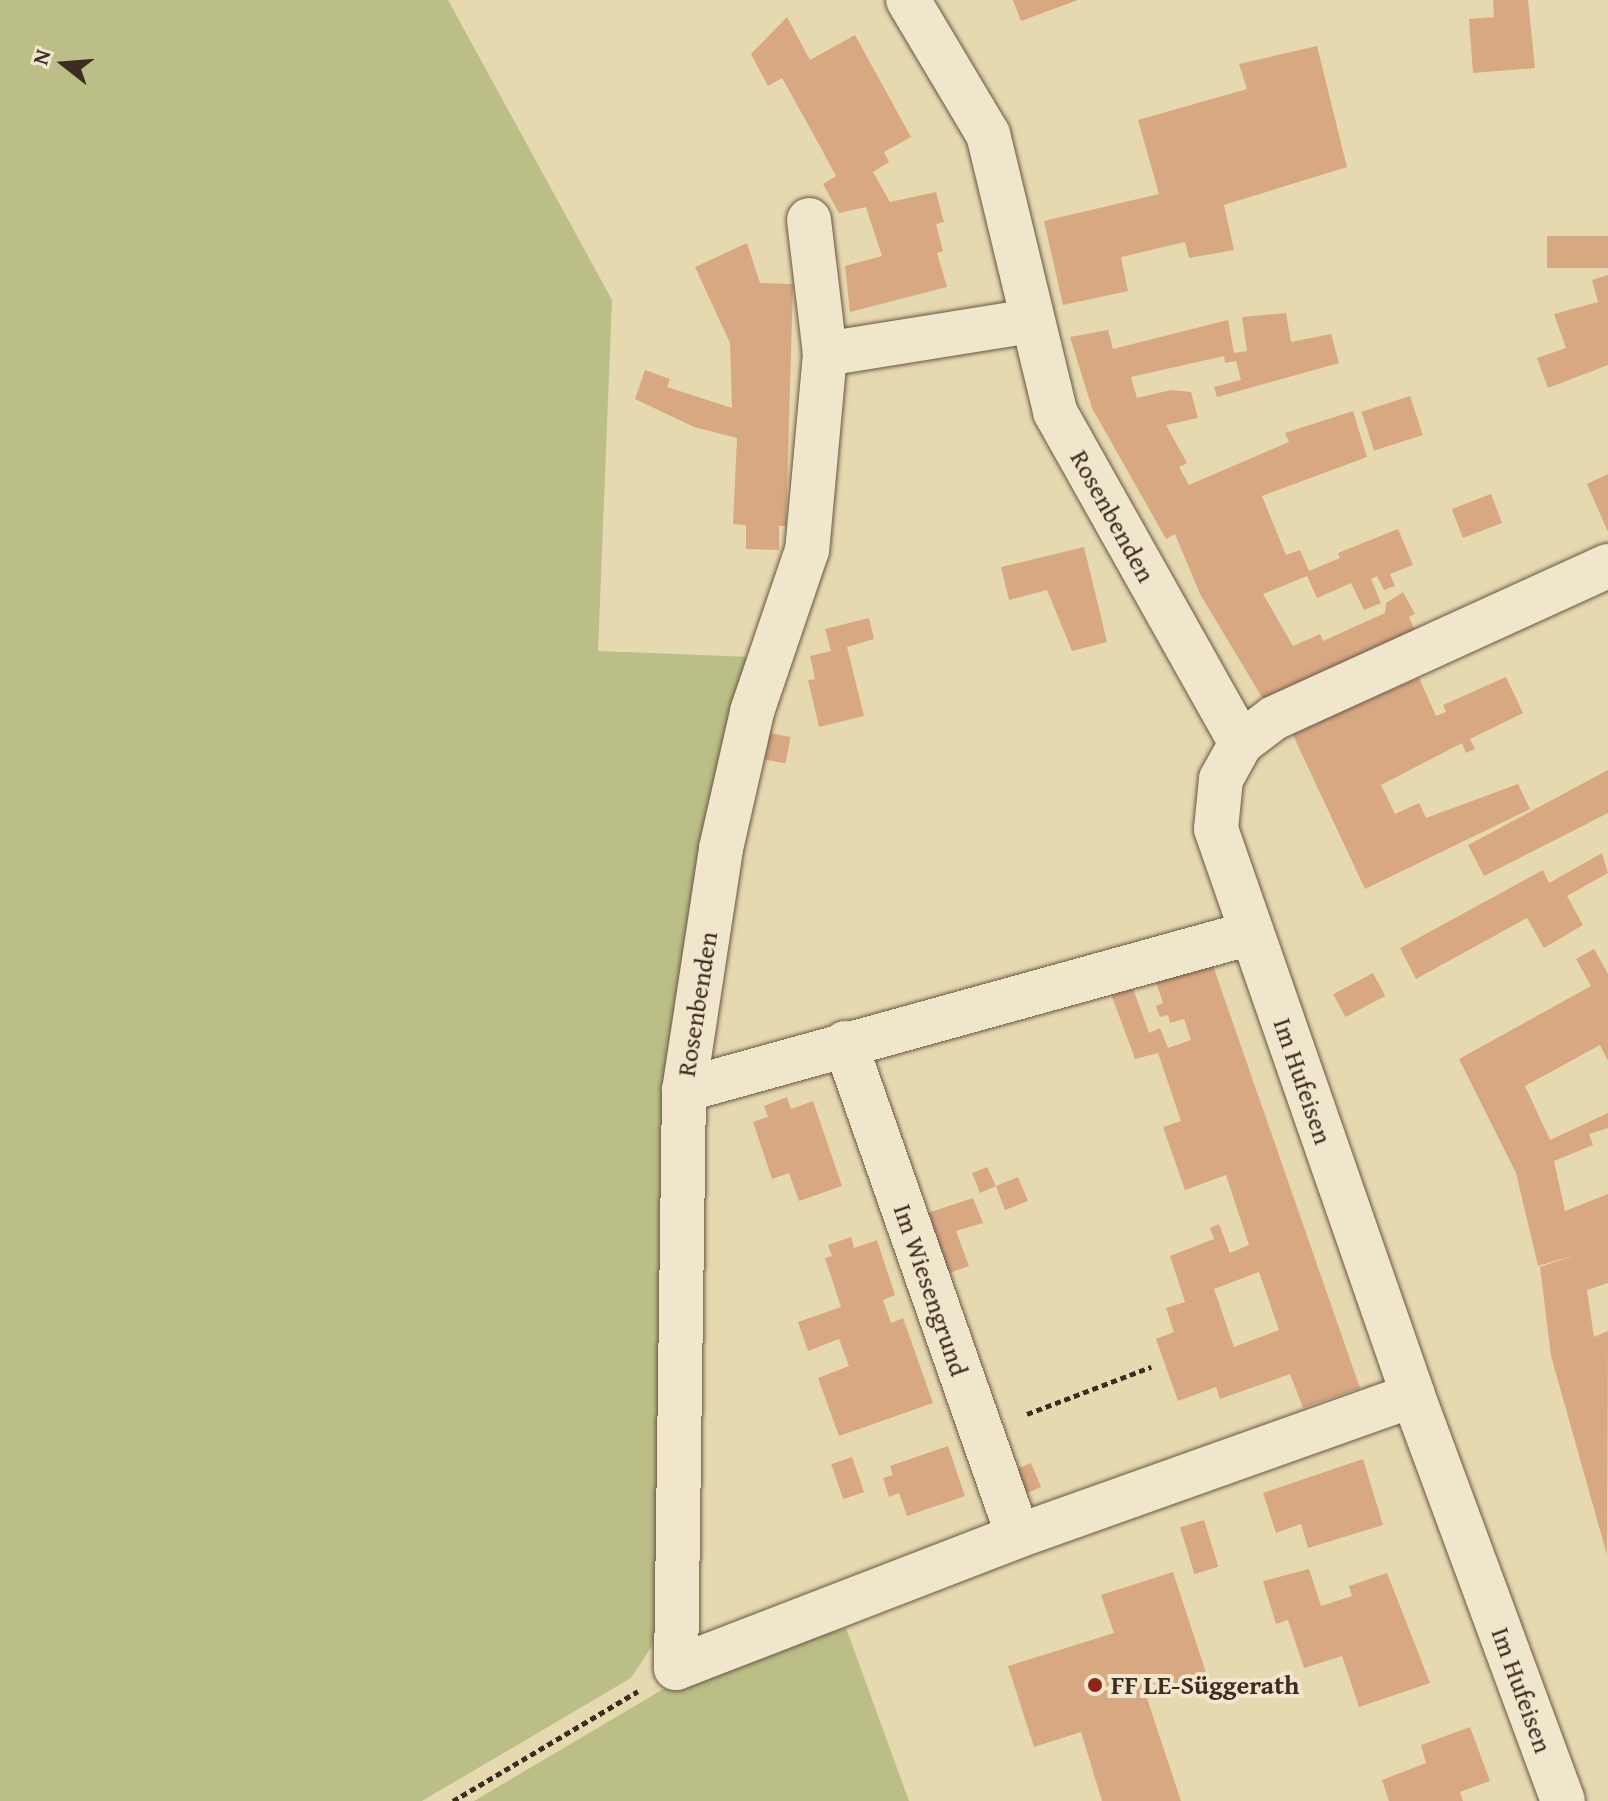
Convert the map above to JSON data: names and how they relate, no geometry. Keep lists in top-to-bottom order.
{
  "streets": {
    "street": ["Rosenbenden", "Im Hufeisen", "Im Wiesengrund"]
  },
  "crossings": [
    ["Rosenbenden", "Im Hufeisen"]
  ],
  "places": ["FF LE-Süggerath"],
  "north": "left"
}
